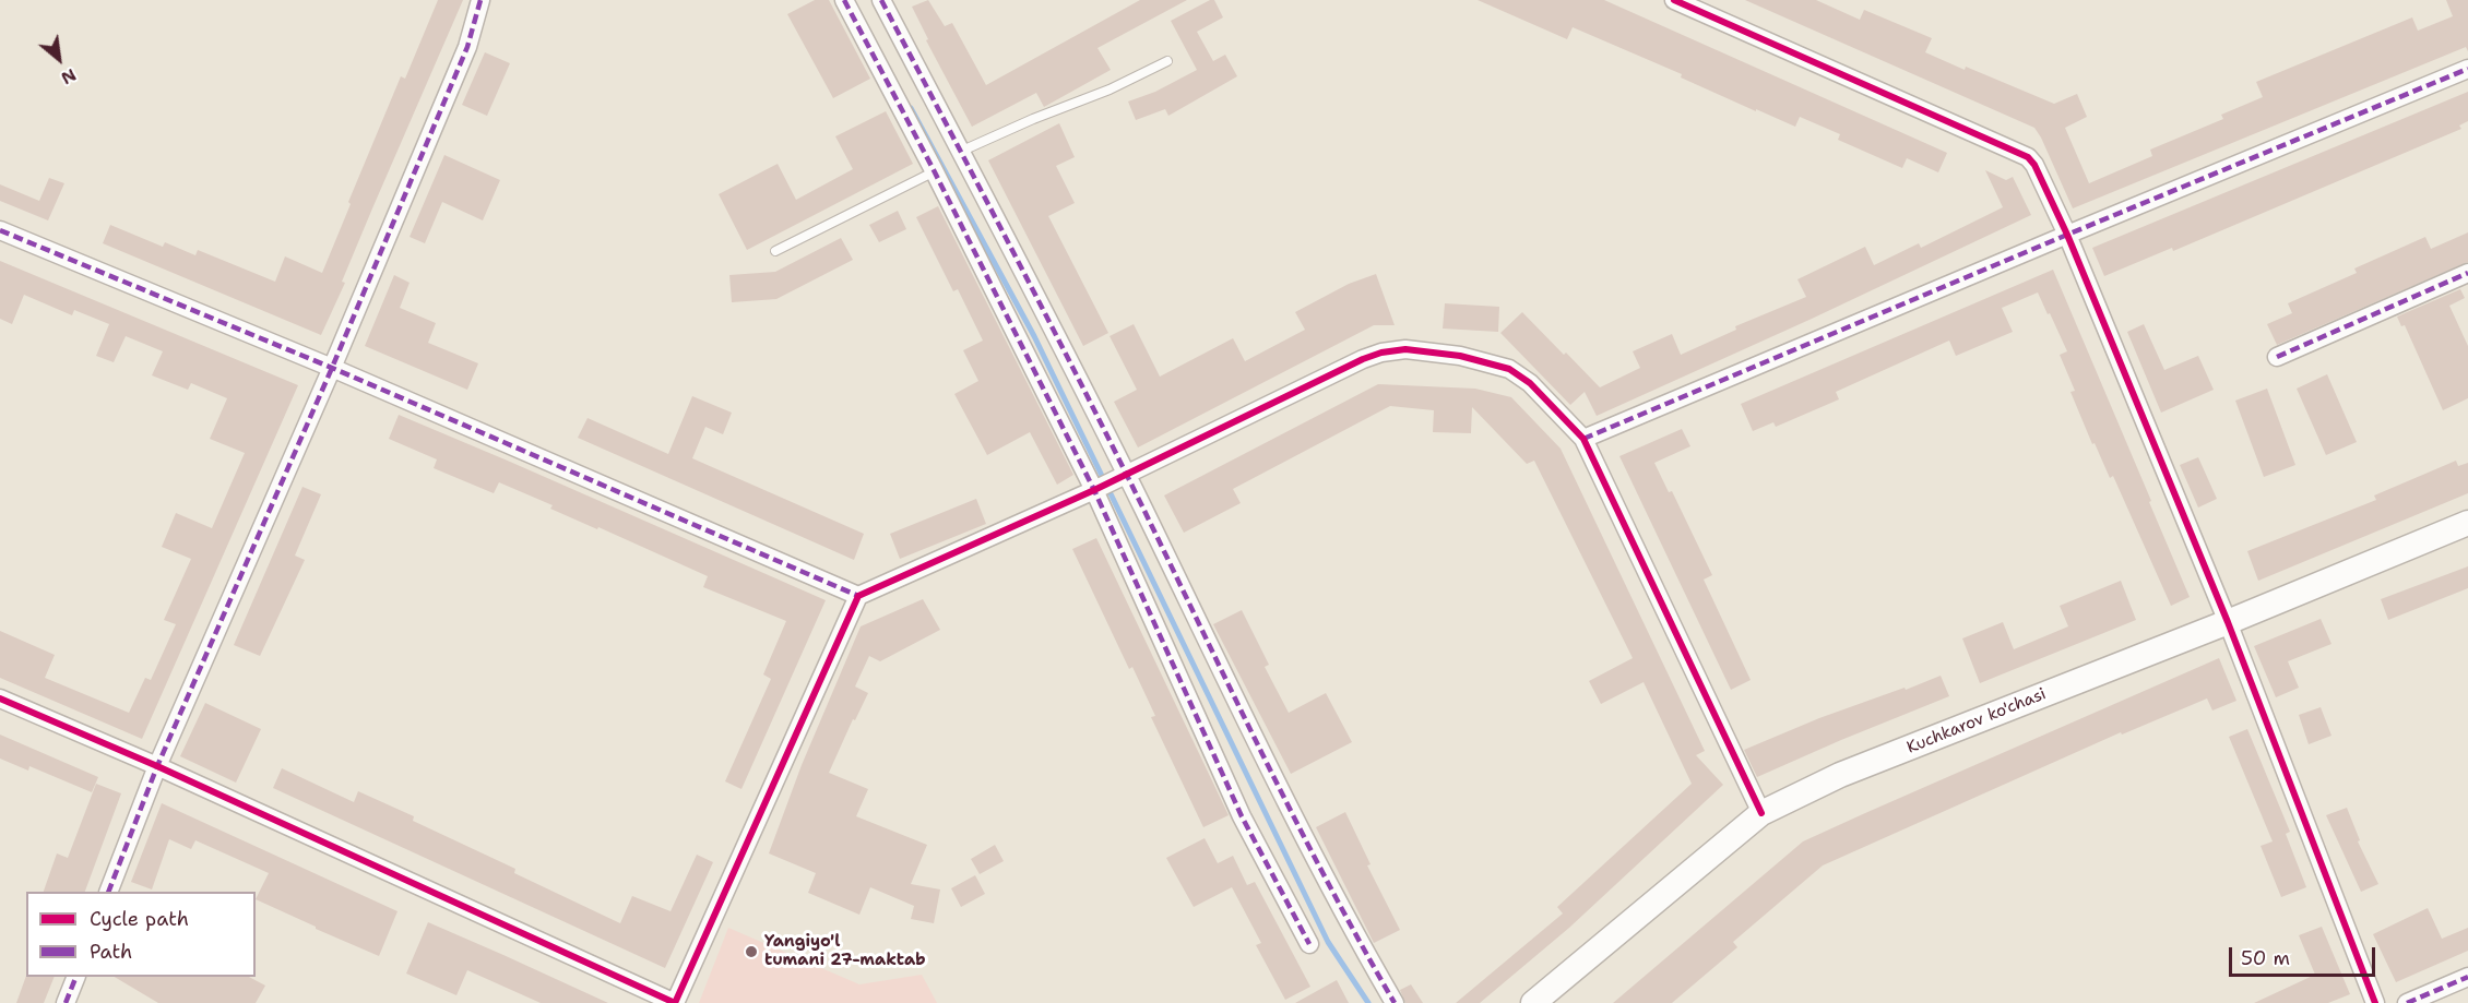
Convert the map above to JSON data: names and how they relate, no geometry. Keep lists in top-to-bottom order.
{
  "streets": {
    "main road": ["Kuchkarov ko'chasi"]
  },
  "places": ["Yangiyo'l tumani 27-maktab"],
  "legend": ["Cycle path", "Path"],
  "scale_bar": "50 m",
  "north": "bottom right"
}
